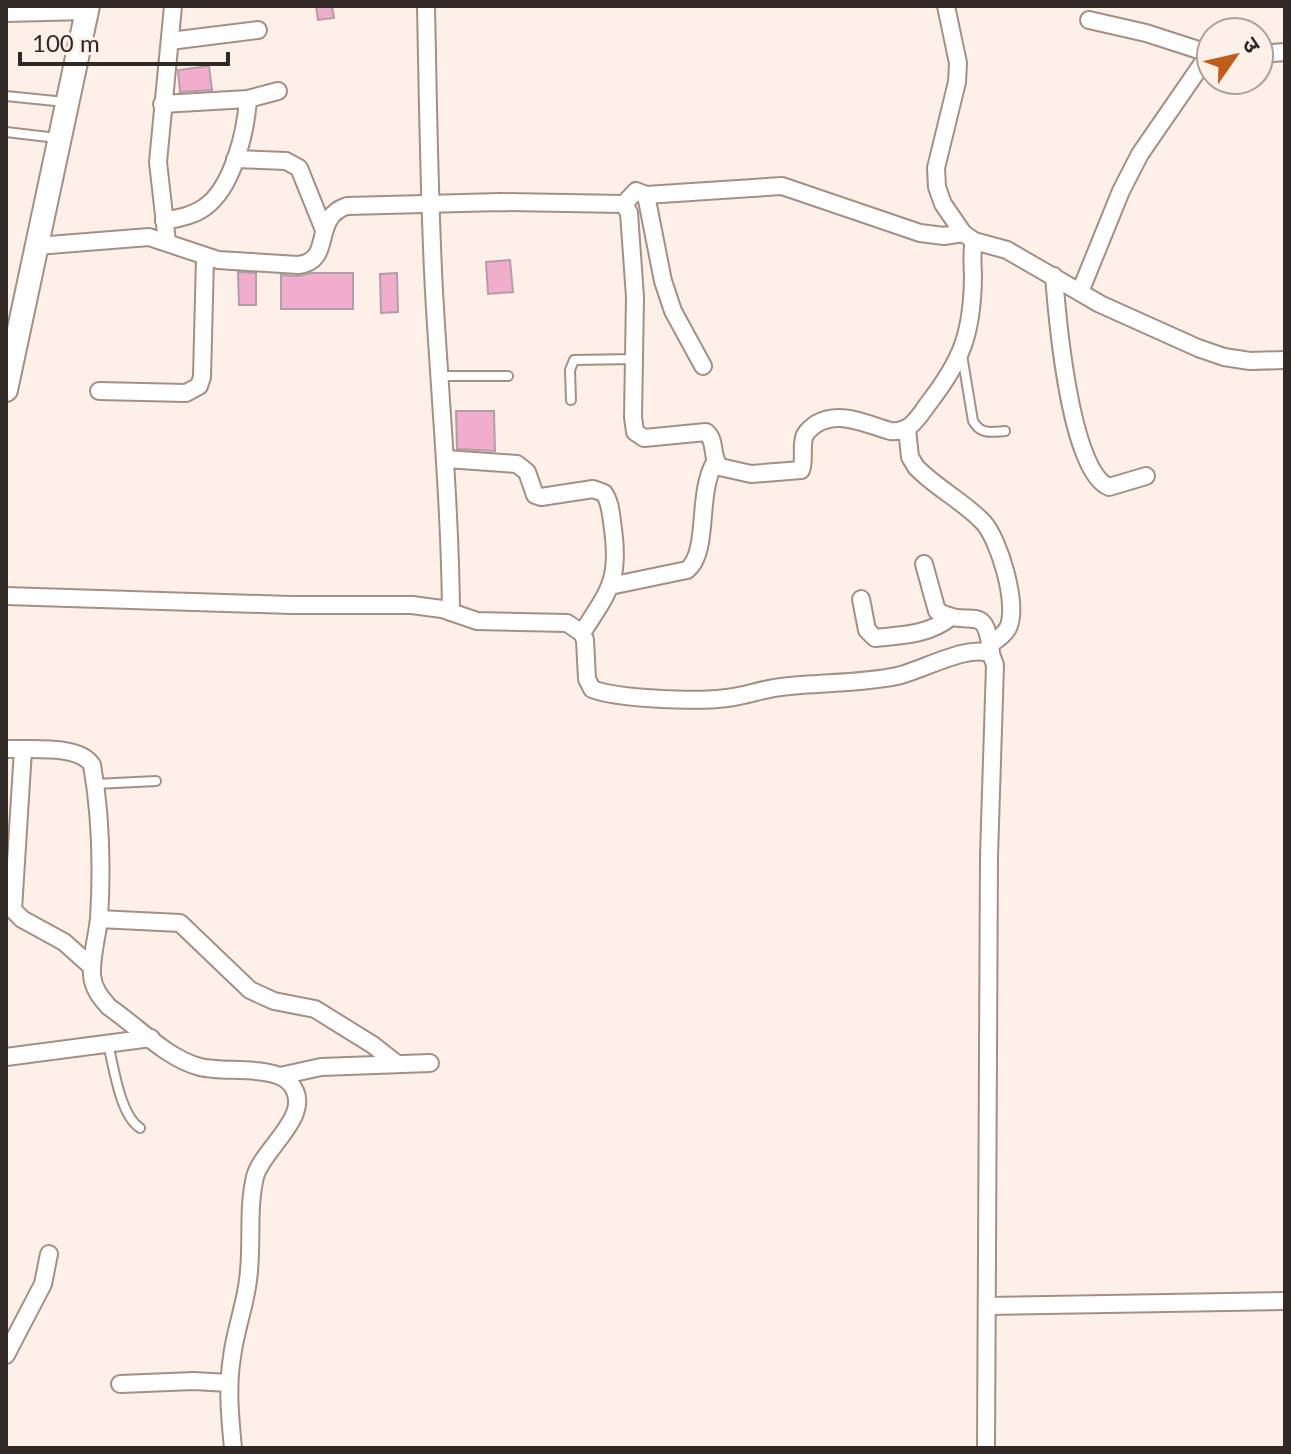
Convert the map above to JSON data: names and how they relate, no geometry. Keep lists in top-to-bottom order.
{
  "scale_bar": "100 m",
  "north": "top right"
}
